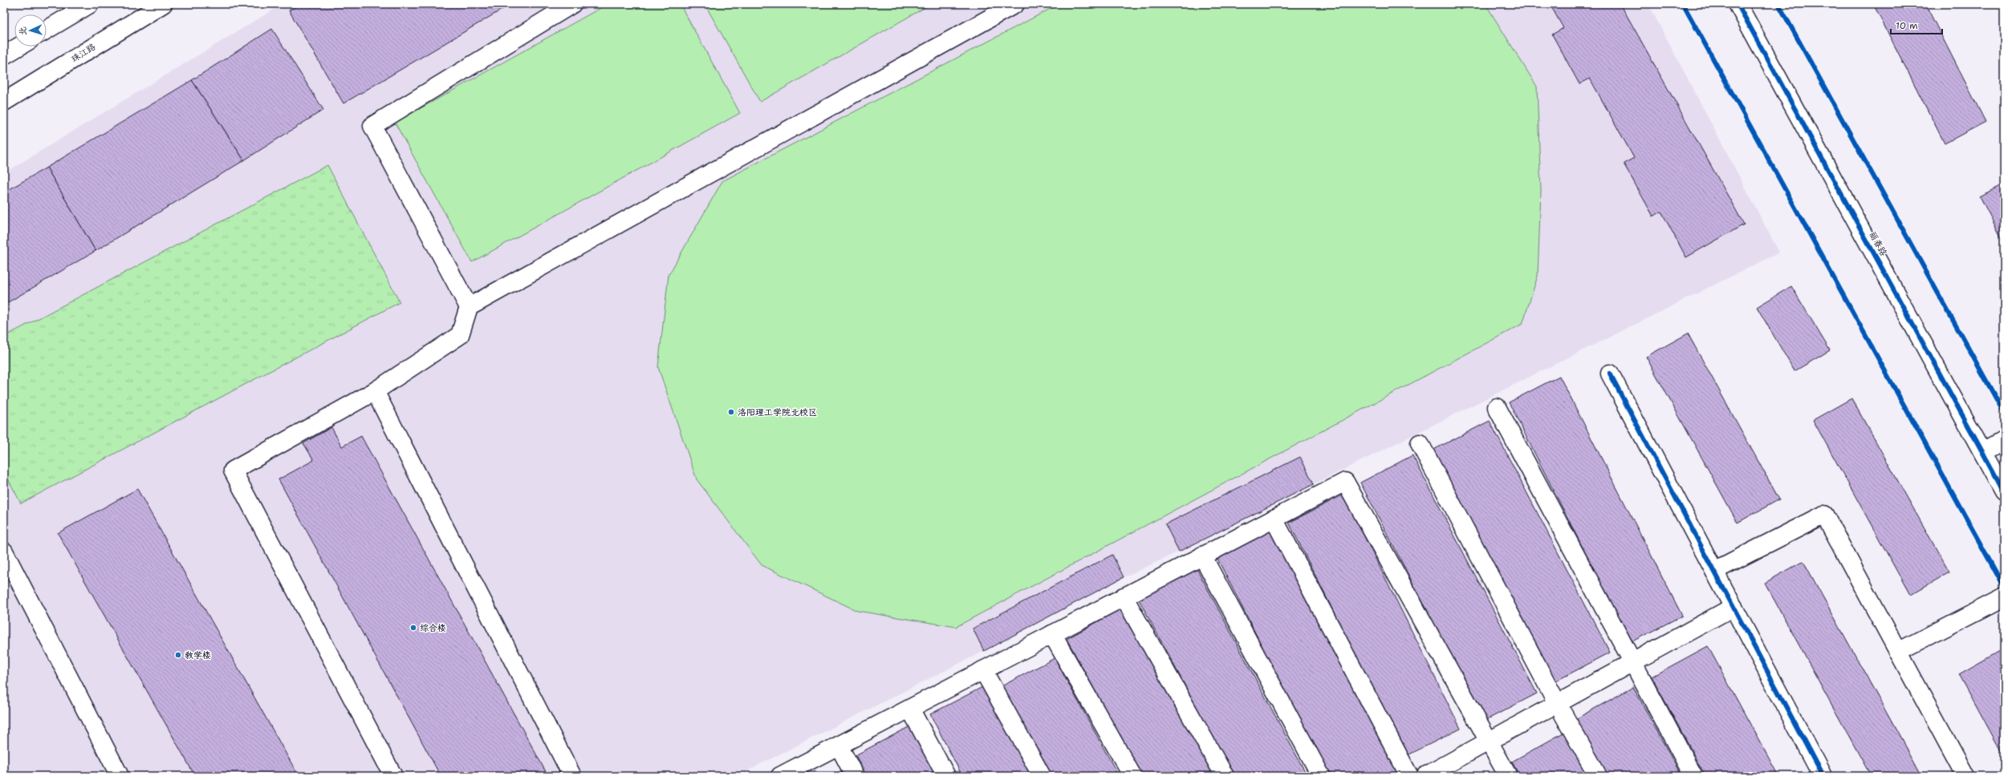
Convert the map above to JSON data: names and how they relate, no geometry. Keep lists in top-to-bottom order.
{
  "streets": {
    "street": ["珠江路", "丽春路"]
  },
  "places": ["洛阳理工学院北校区", "综合楼", "教学楼"],
  "scale_bar": "10 m",
  "north": "left"
}
